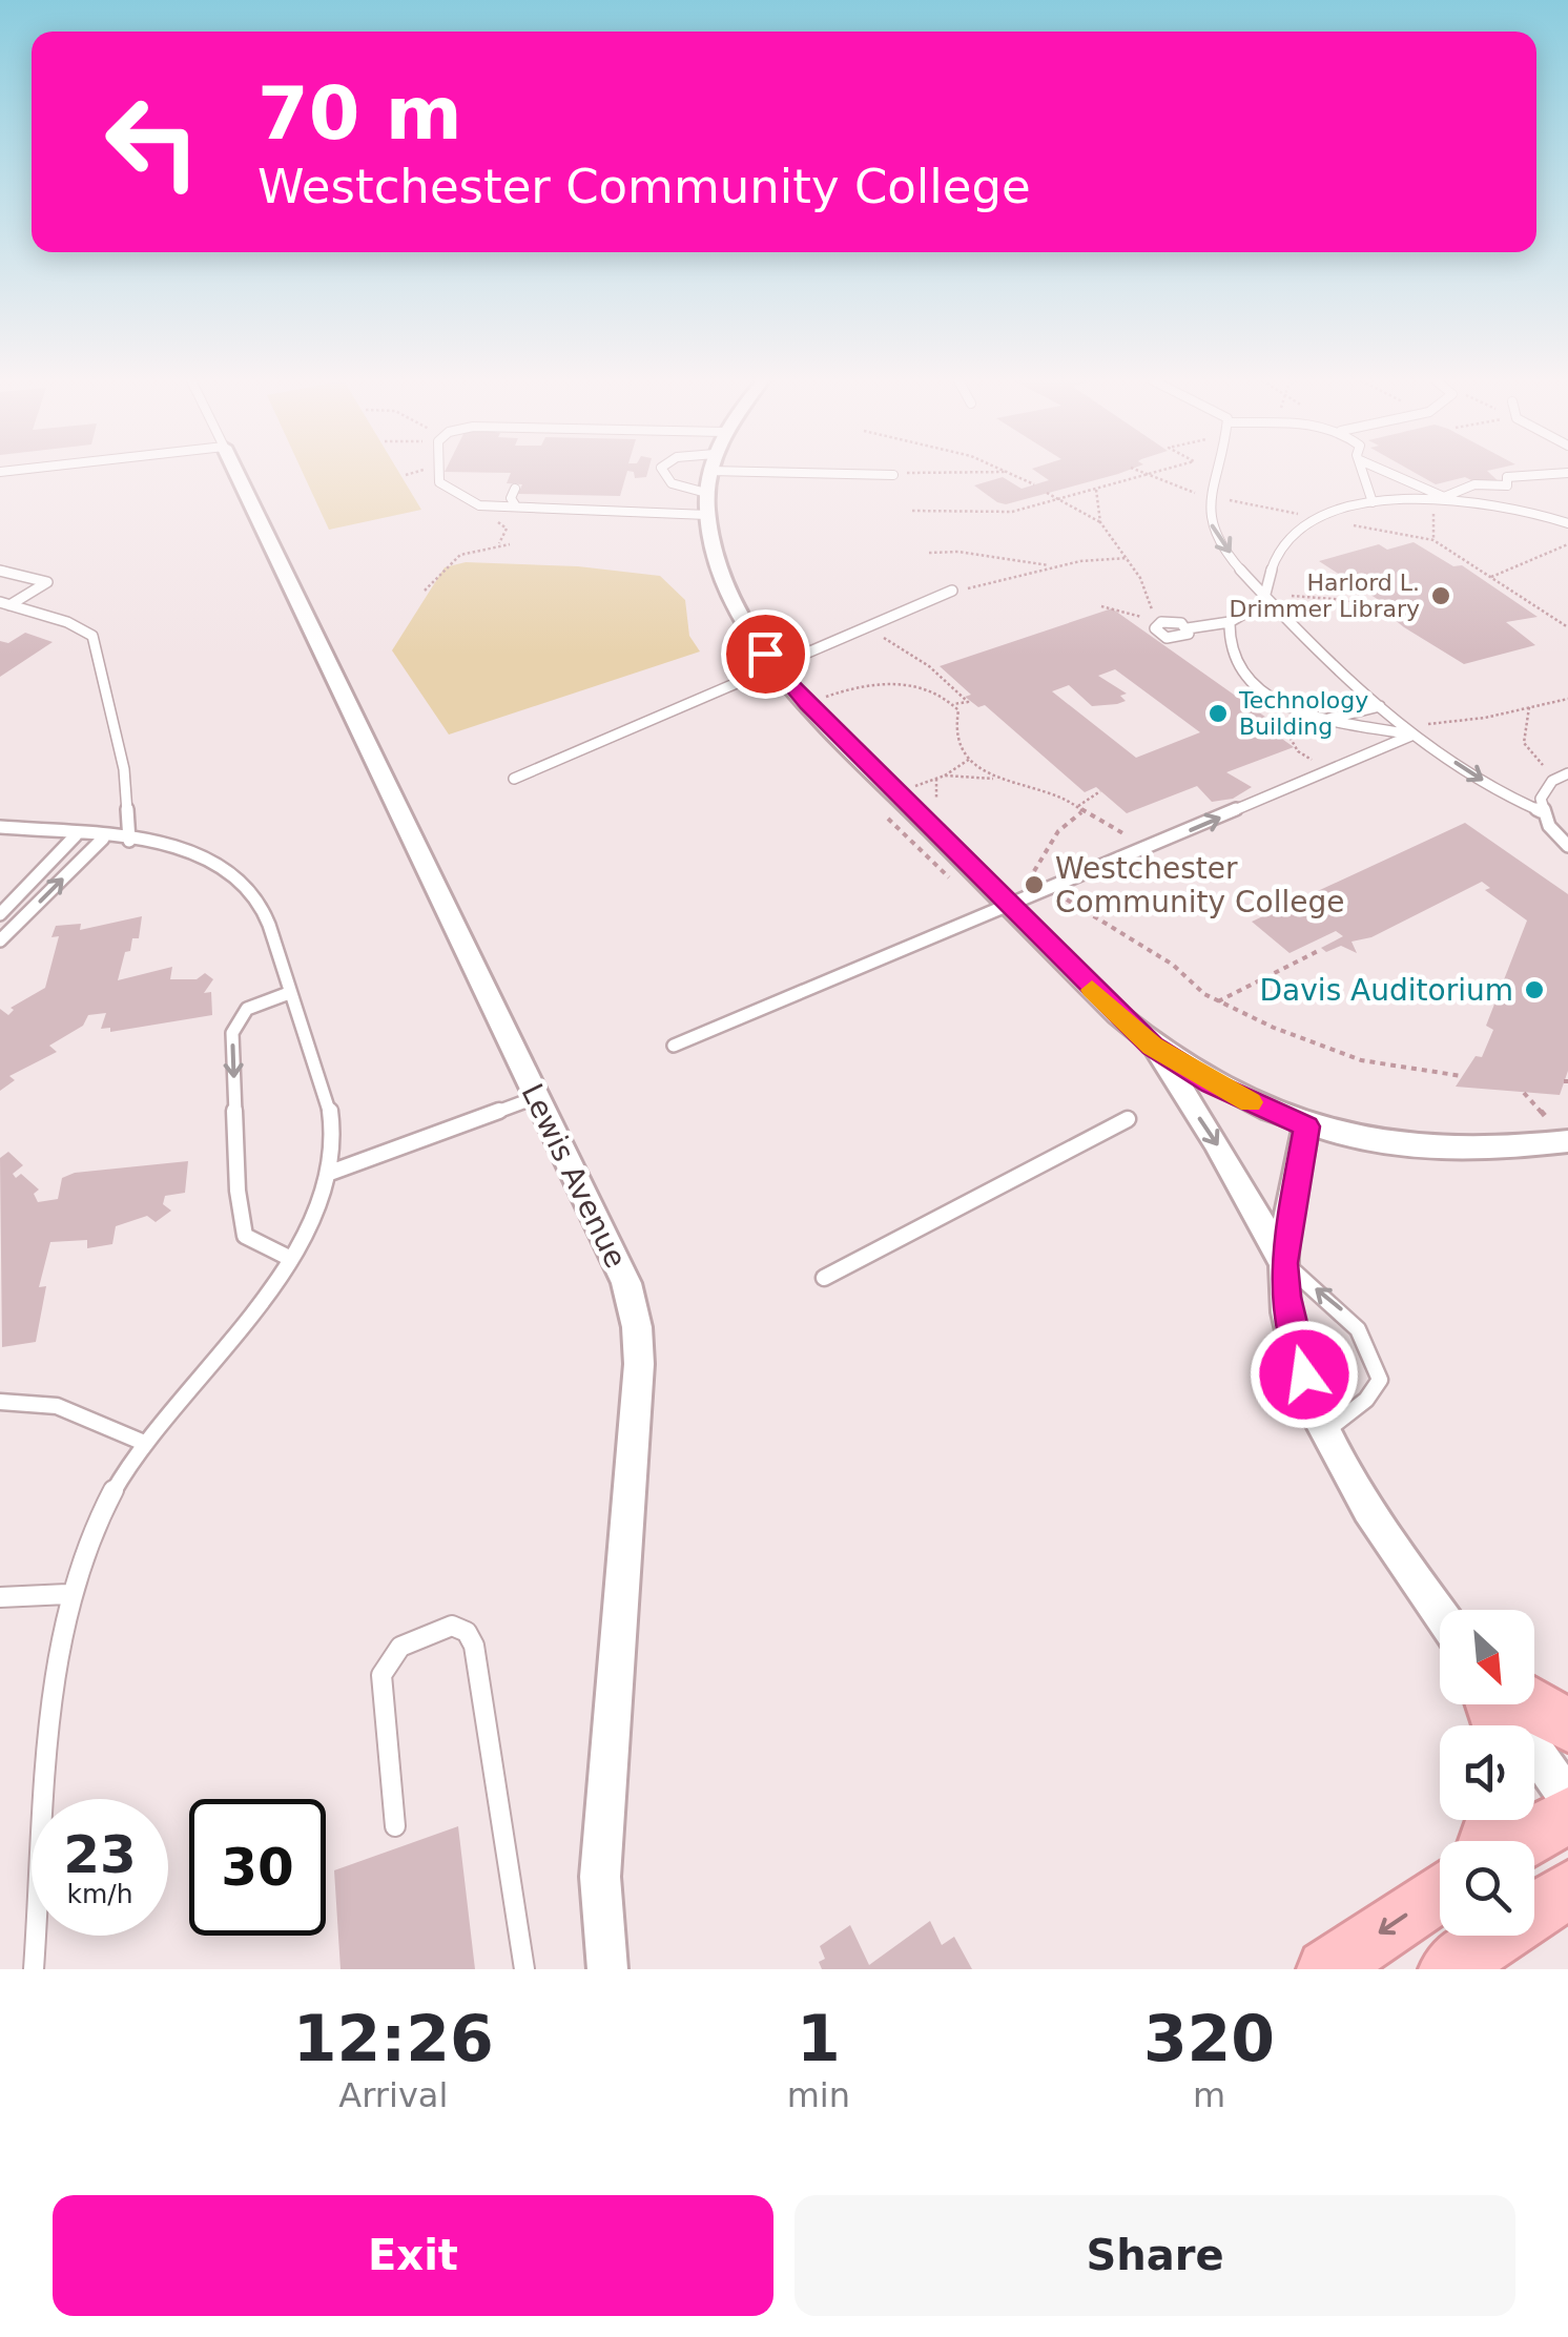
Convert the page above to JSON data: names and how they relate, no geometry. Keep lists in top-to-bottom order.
{
  "streets": {
    "street": ["Lewis Avenue"]
  },
  "places": [
    "Harlord L. Drimmer Library",
    "Technology Building",
    "Westchester Community College",
    "Davis Auditorium"
  ],
  "north": "bottom right",
  "page": {
    "turn": ["70 m", "Westchester Community College"],
    "speed": "23 km/h",
    "limit": "30",
    "eta": [
      "12:26",
      "Arrival",
      "1",
      "min",
      "320",
      "m"
    ],
    "buttons": ["Exit", "Share"]
  }
}
